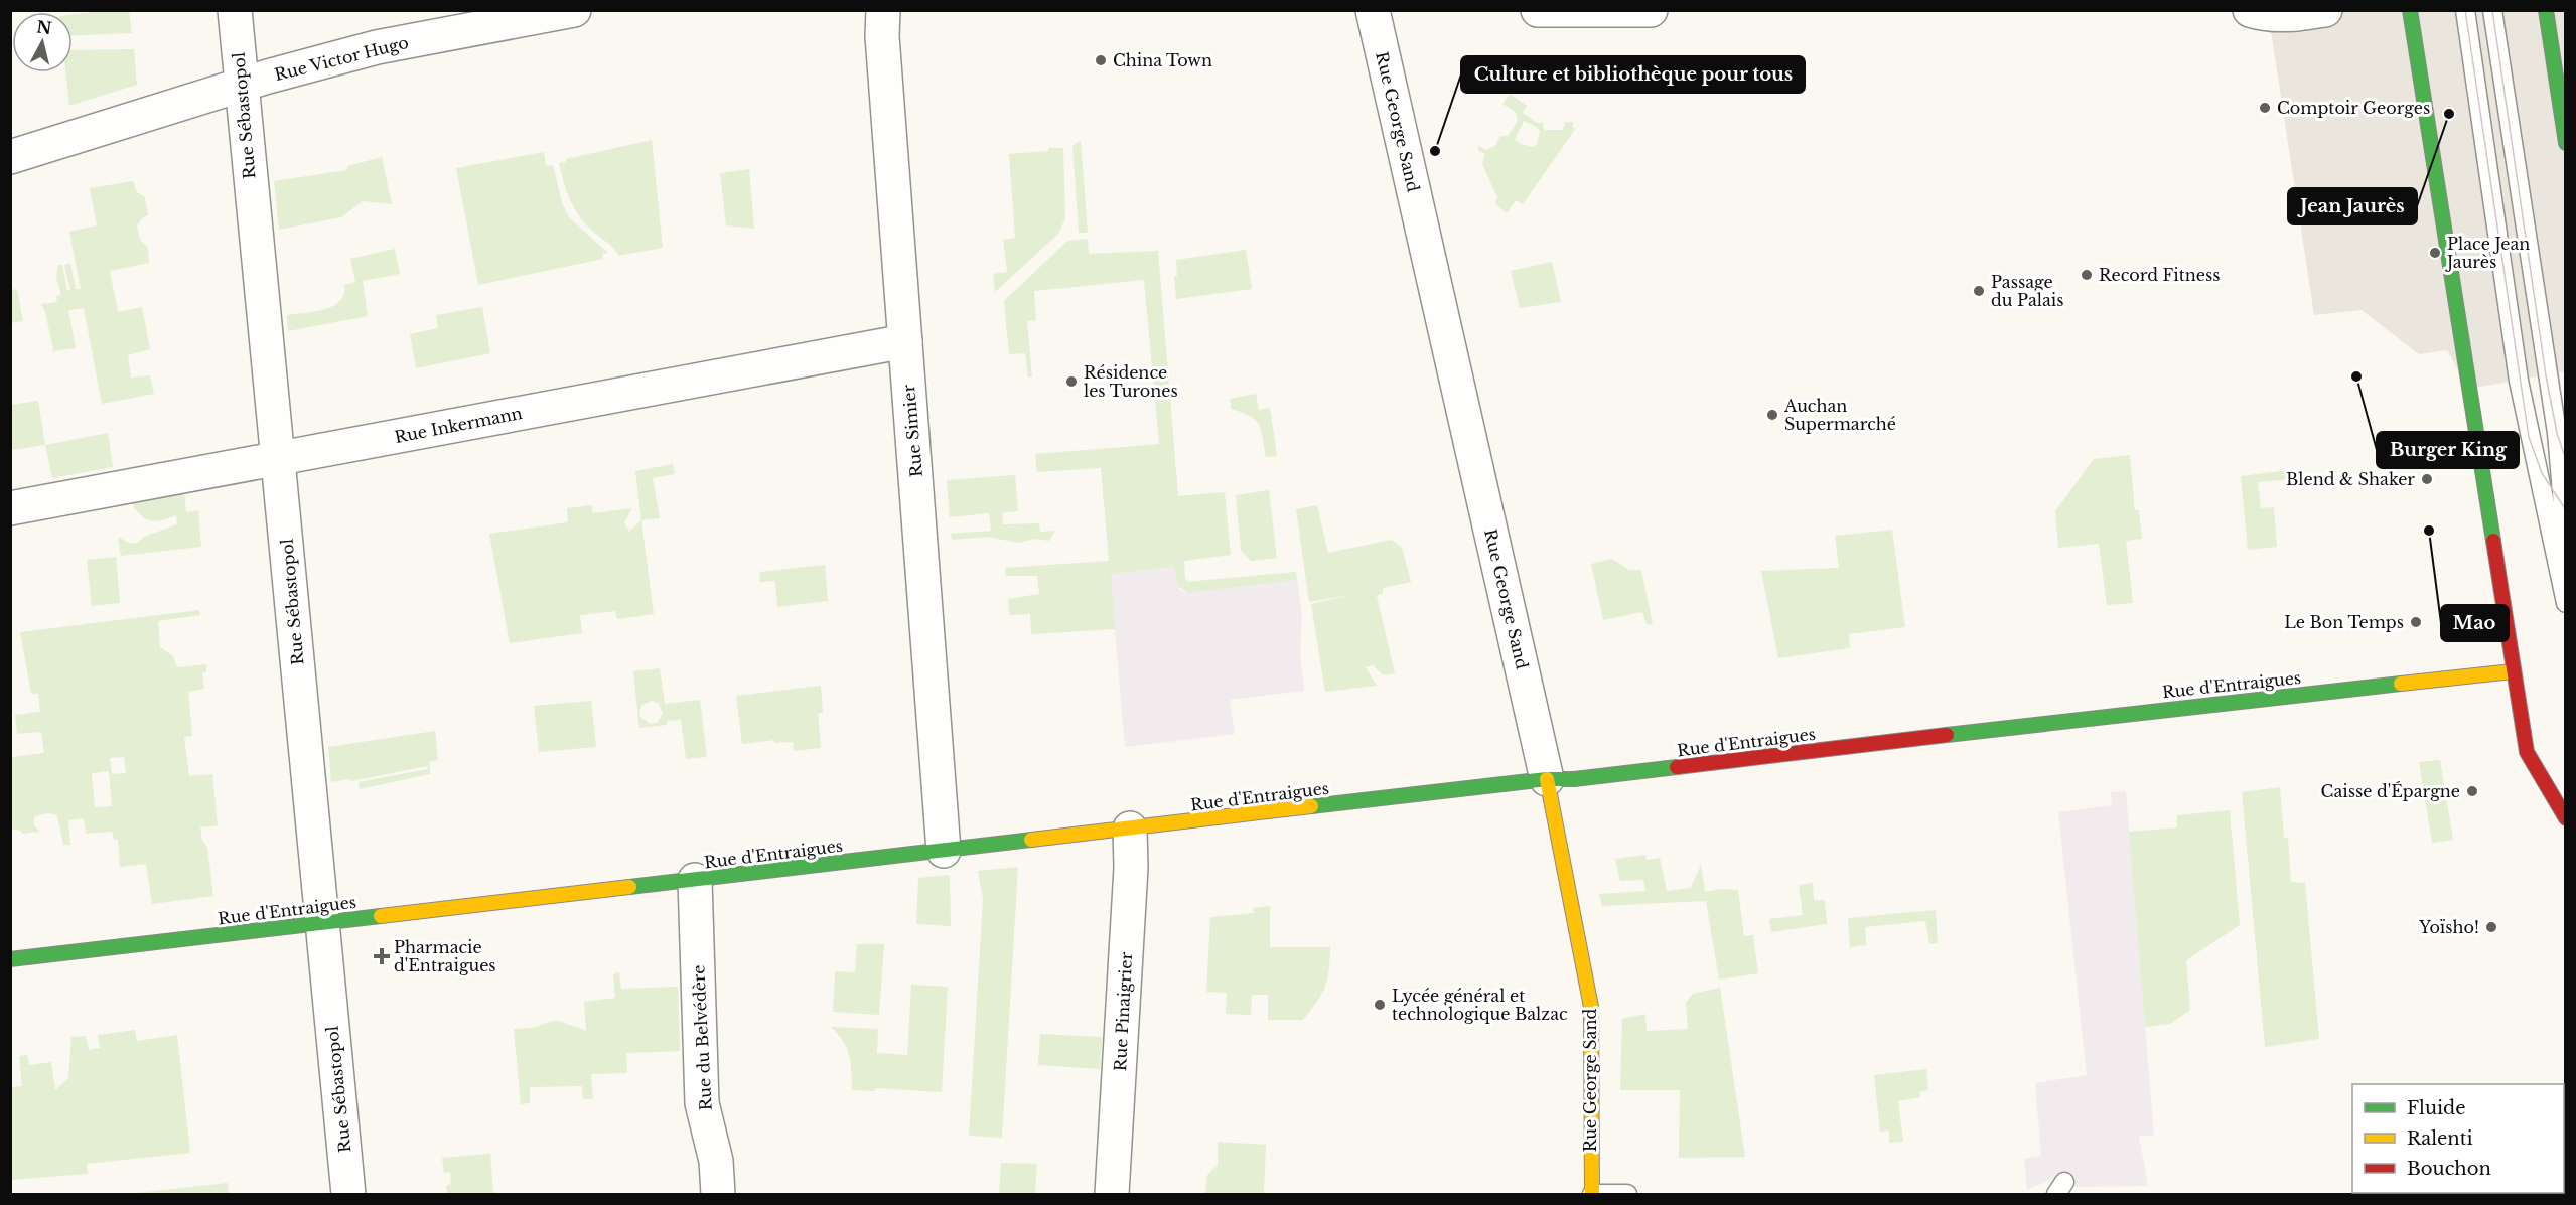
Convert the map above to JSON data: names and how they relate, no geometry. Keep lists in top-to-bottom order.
{
  "streets": {
    "street": [
      "Rue Victor Hugo",
      "Rue Sébastopol",
      "Rue George Sand",
      "Rue Inkermann",
      "Rue Simier",
      "Rue d'Entraigues",
      "Rue Pinaigrier",
      "Rue du Belvédère"
    ]
  },
  "crossings": [
    ["Rue Victor Hugo", "Rue Sébastopol"],
    ["Rue Sébastopol", "Rue Inkermann"],
    ["Rue Sébastopol", "Rue d'Entraigues"],
    ["Rue George Sand", "Rue d'Entraigues"],
    ["Rue Inkermann", "Rue Simier"],
    ["Rue Simier", "Rue d'Entraigues"],
    ["Rue d'Entraigues", "Rue Pinaigrier"],
    ["Rue d'Entraigues", "Rue du Belvédère"]
  ],
  "places": {
    "other": [
      "China Town",
      "Comptoir Georges",
      "Jean Jaurès",
      "Culture et bibliothèque pour tous",
      "Place Jean Jaurès",
      "Record Fitness",
      "Passage du Palais",
      "Burger King",
      "Résidence les Turones",
      "Auchan Supermarché",
      "Blend & Shaker",
      "Mao",
      "Le Bon Temps",
      "Caisse d'Épargne",
      "Yoïsho!",
      "Lycée général et technologique Balzac"
    ],
    "health": ["Pharmacie d'Entraigues"]
  },
  "legend": ["Fluide", "Ralenti", "Bouchon"],
  "north": "top"
}
